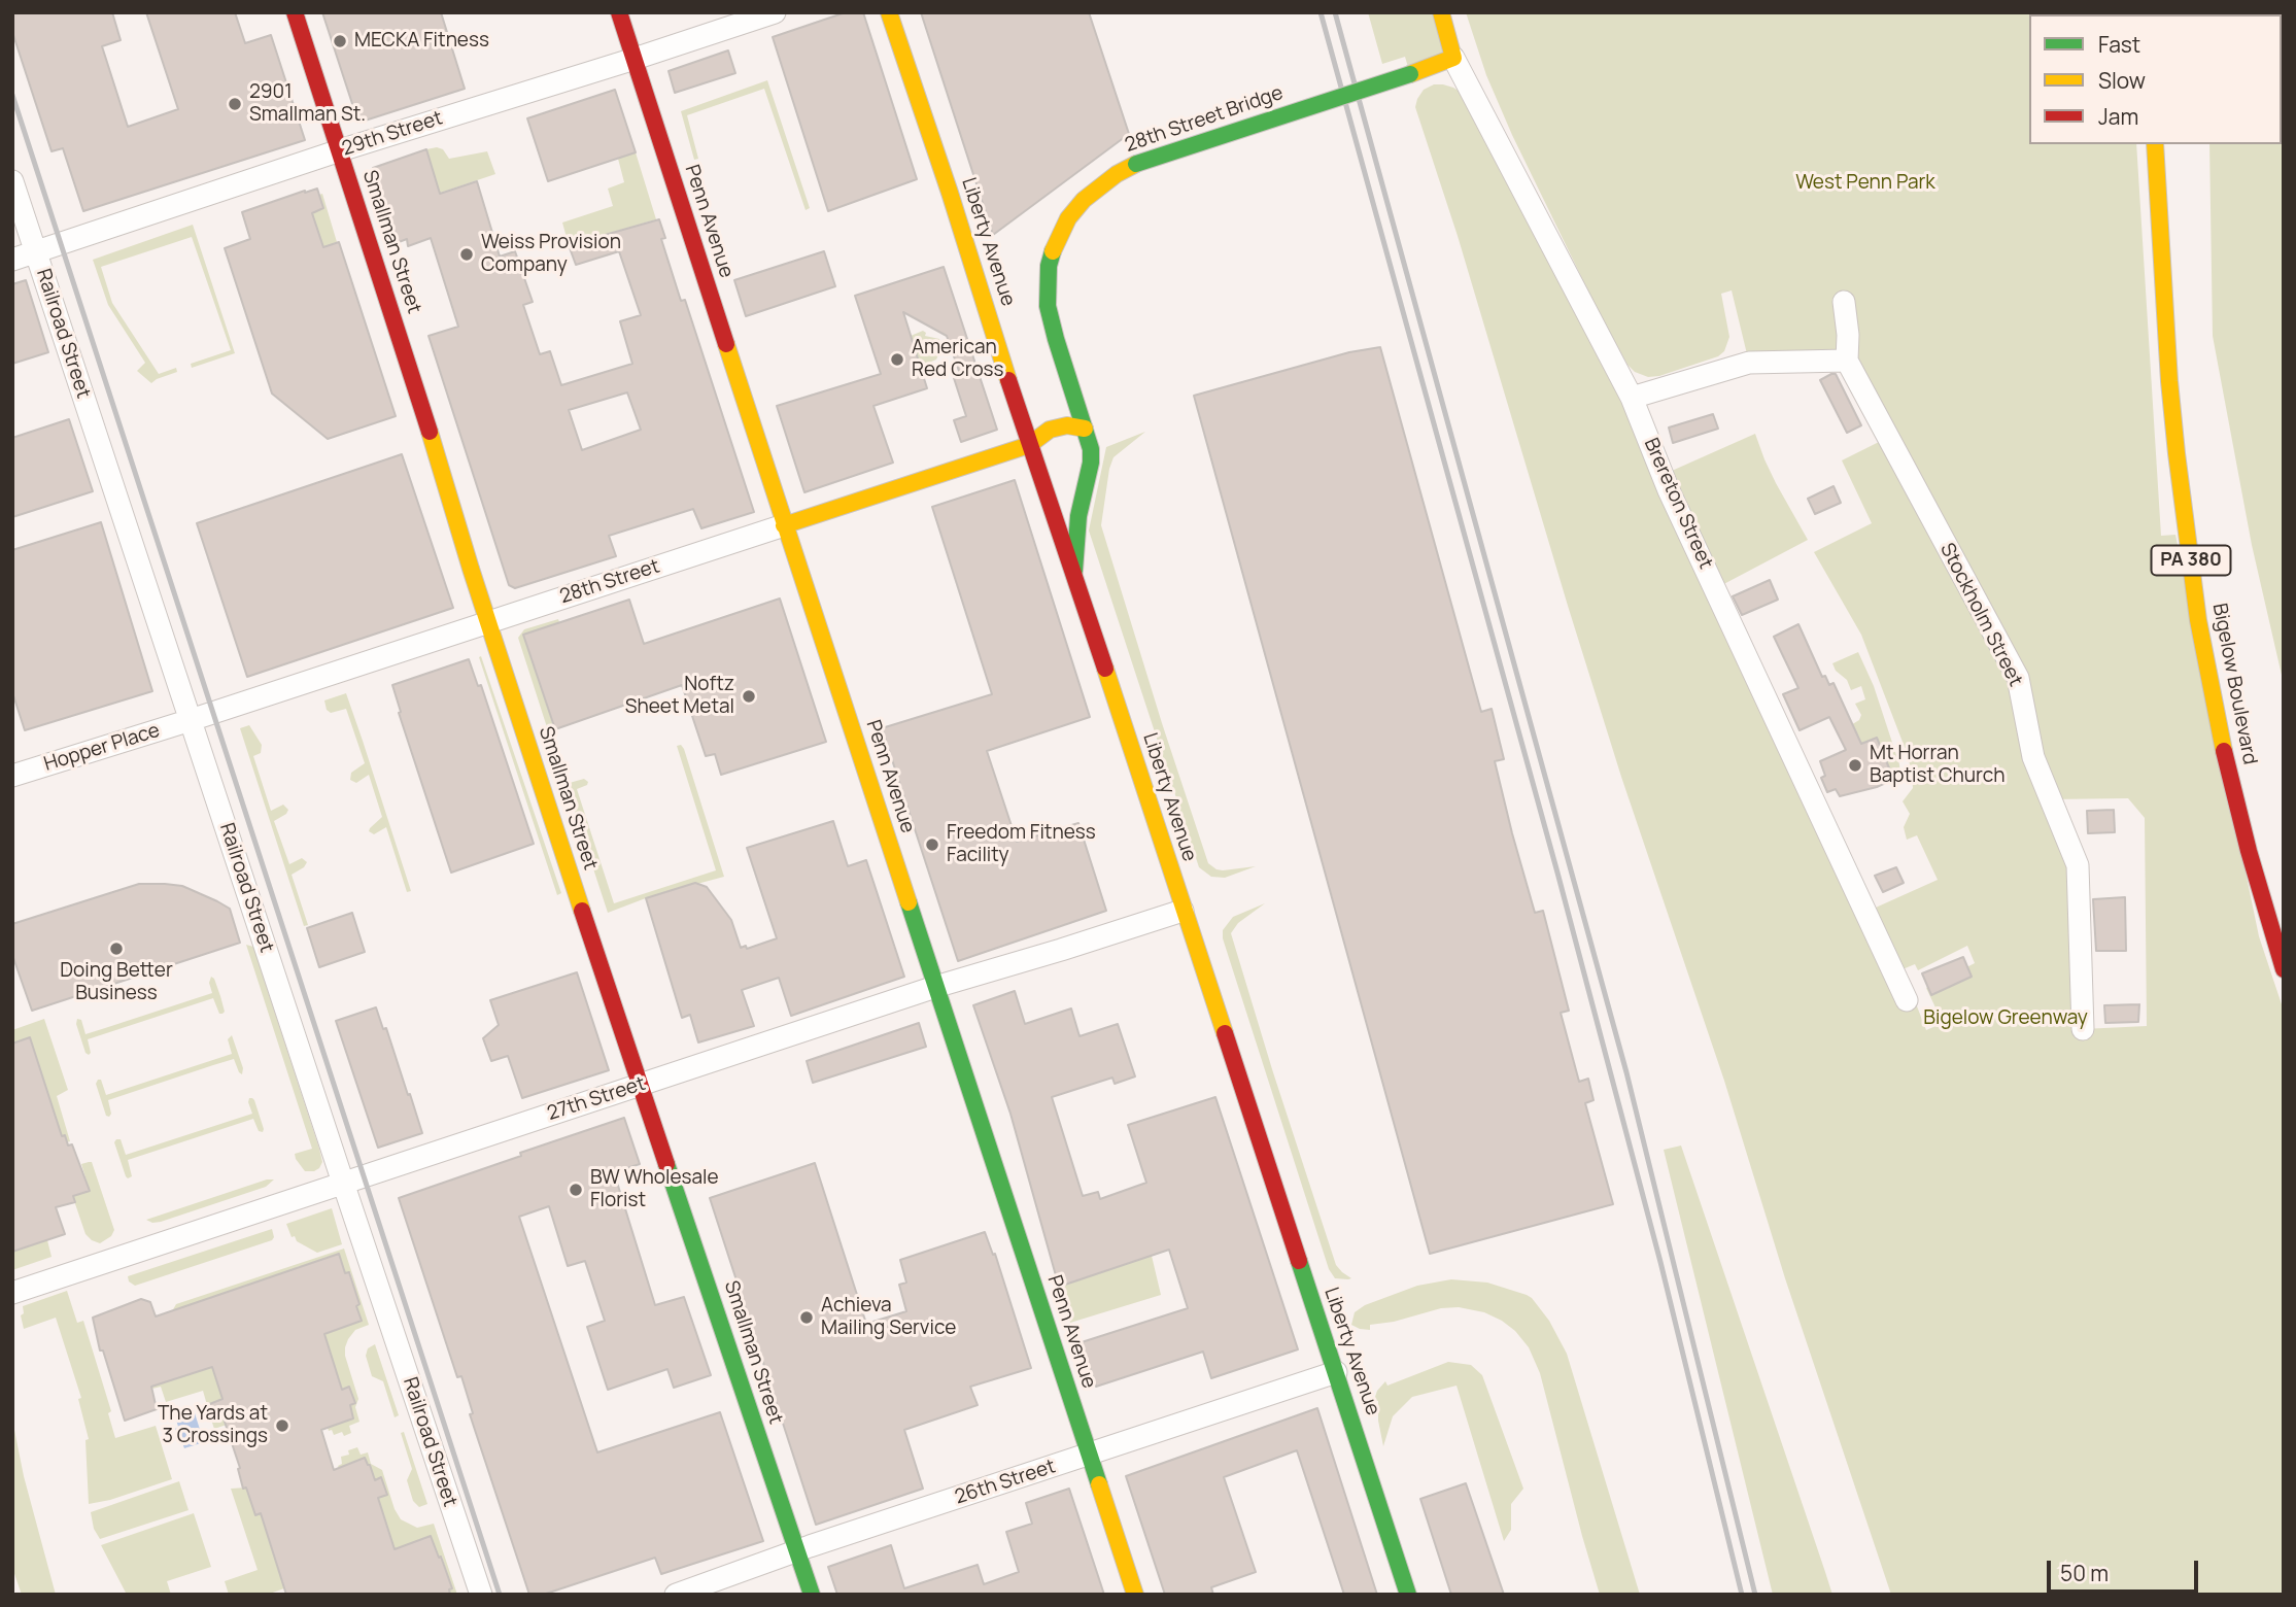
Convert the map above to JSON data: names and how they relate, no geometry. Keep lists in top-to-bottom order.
{
  "streets": {
    "street": [
      "28th Street Bridge",
      "29th Street",
      "Penn Avenue",
      "Smallman Street",
      "Liberty Avenue",
      "Railroad Street",
      "Brereton Street",
      "PA 380",
      "28th Street",
      "Stockholm Street",
      "Bigelow Boulevard",
      "Hopper Place",
      "27th Street",
      "26th Street"
    ]
  },
  "crossings": [
    ["28th Street Bridge", "Liberty Avenue"],
    ["28th Street Bridge", "Brereton Street"],
    ["28th Street Bridge", "28th Street"],
    ["29th Street", "Penn Avenue"],
    ["29th Street", "Smallman Street"],
    ["29th Street", "Railroad Street"],
    ["Penn Avenue", "28th Street"],
    ["Penn Avenue", "27th Street"],
    ["Penn Avenue", "26th Street"],
    ["Smallman Street", "28th Street"],
    ["Smallman Street", "27th Street"],
    ["Smallman Street", "26th Street"],
    ["Liberty Avenue", "28th Street"],
    ["Liberty Avenue", "27th Street"],
    ["Liberty Avenue", "26th Street"],
    ["Railroad Street", "28th Street"],
    ["Railroad Street", "Hopper Place"],
    ["Railroad Street", "27th Street"],
    ["28th Street", "Hopper Place"]
  ],
  "parks": ["West Penn Park", "Bigelow Greenway"],
  "places": [
    "MECKA Fitness",
    "2901 Smallman St.",
    "Weiss Provision Company",
    "American Red Cross",
    "Noftz Sheet Metal",
    "Mt Horran Baptist Church",
    "Freedom Fitness Facility",
    "Doing Better Business",
    "BW Wholesale Florist",
    "Achieva Mailing Service",
    "The Yards at 3 Crossings"
  ],
  "legend": ["Fast", "Slow", "Jam"],
  "scale_bar": "50 m"
}
